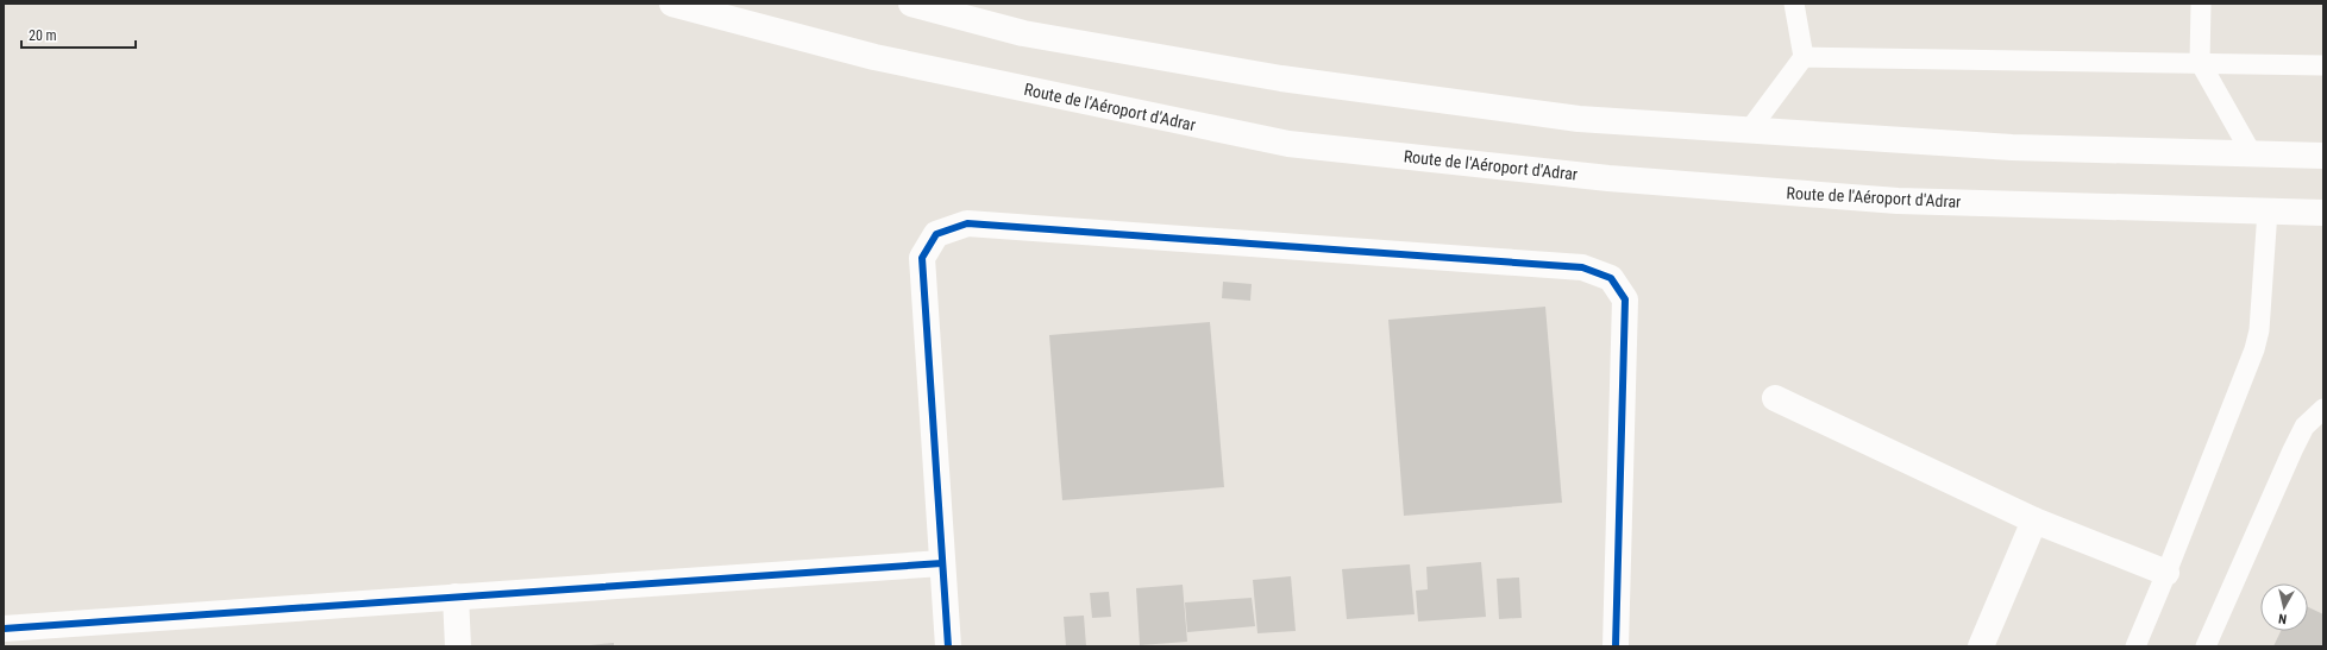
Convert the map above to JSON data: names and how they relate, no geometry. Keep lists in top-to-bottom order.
{
  "streets": {
    "main road": ["Route de l'Aéroport d'Adrar"]
  },
  "scale_bar": "20 m",
  "north": "bottom"
}
